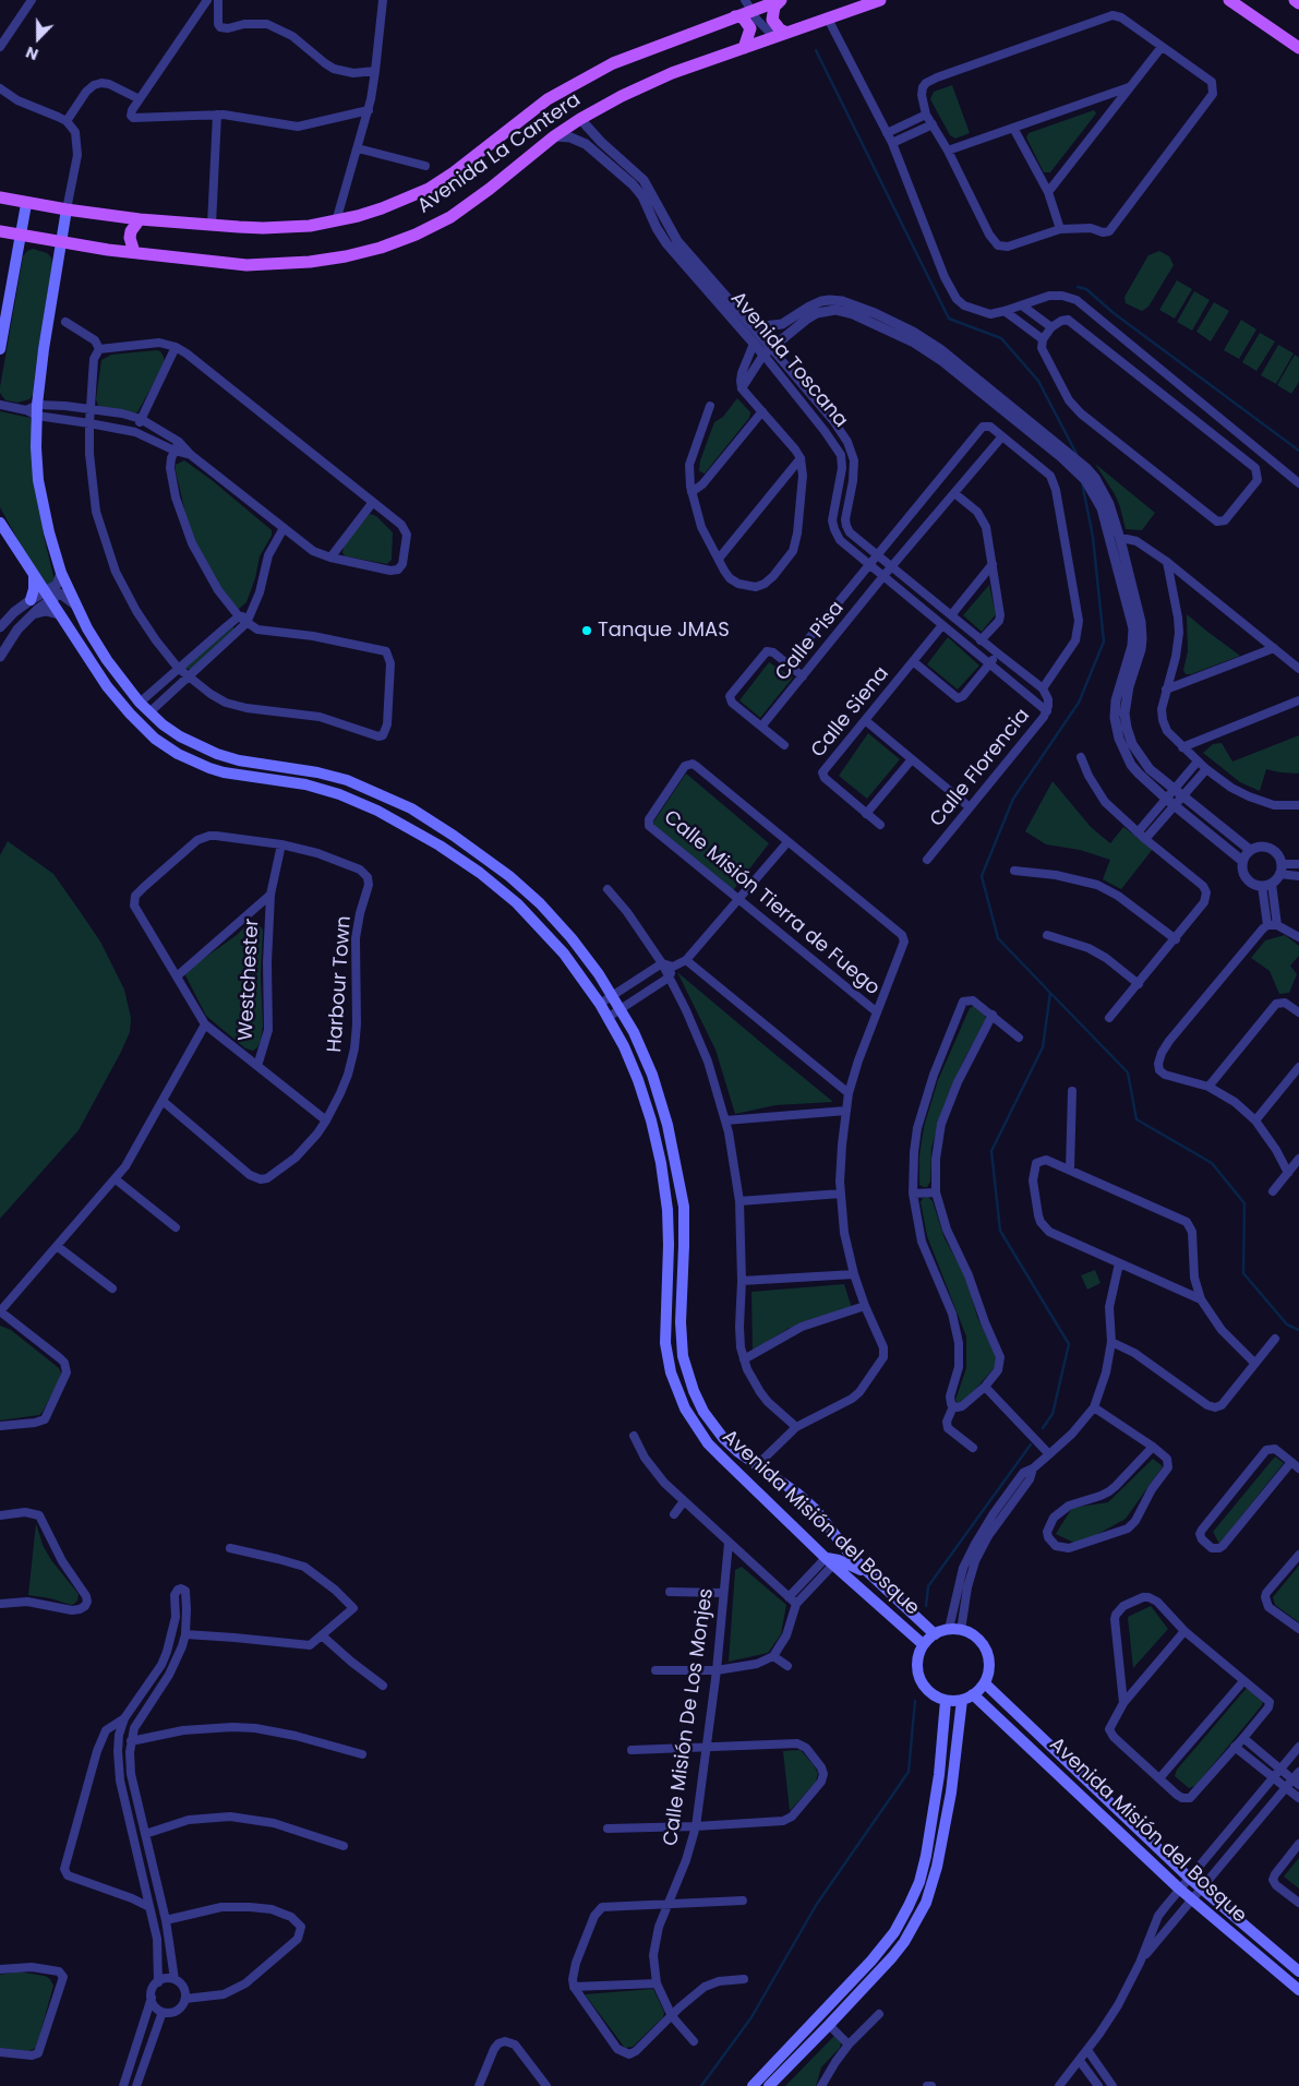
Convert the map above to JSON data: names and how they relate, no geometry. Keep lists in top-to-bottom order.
{
  "streets": {
    "main road": ["Avenida La Cantera", "Avenida Misión del Bosque"],
    "street": [
      "Avenida Toscana",
      "Calle Pisa",
      "Calle Siena",
      "Calle Florencia",
      "Calle Misión Tierra de Fuego",
      "Westchester",
      "Harbour Town",
      "Calle Misión De Los Monjes"
    ]
  },
  "crossings": [
    ["Avenida La Cantera", "Avenida Toscana"],
    ["Avenida La Cantera", "Avenida Misión del Bosque"],
    ["Avenida Toscana", "Calle Pisa"],
    ["Avenida Toscana", "Calle Siena"],
    ["Avenida Toscana", "Calle Florencia"],
    ["Calle Misión Tierra de Fuego", "Avenida Misión del Bosque"],
    ["Westchester", "Harbour Town"]
  ],
  "places": ["Tanque JMAS"],
  "north": "bottom"
}
